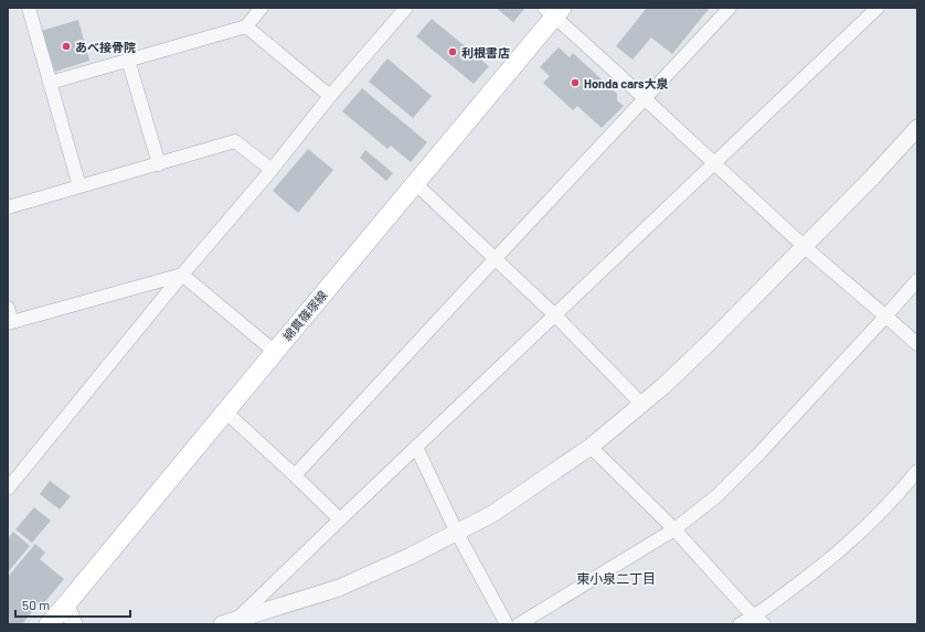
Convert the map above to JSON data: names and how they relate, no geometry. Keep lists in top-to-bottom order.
{
  "streets": {
    "main road": ["綿貫篠塚線"]
  },
  "districts": ["東小泉二丁目"],
  "places": ["あべ接骨院", "利根書店", "Honda cars大泉"],
  "scale_bar": "50 m"
}
